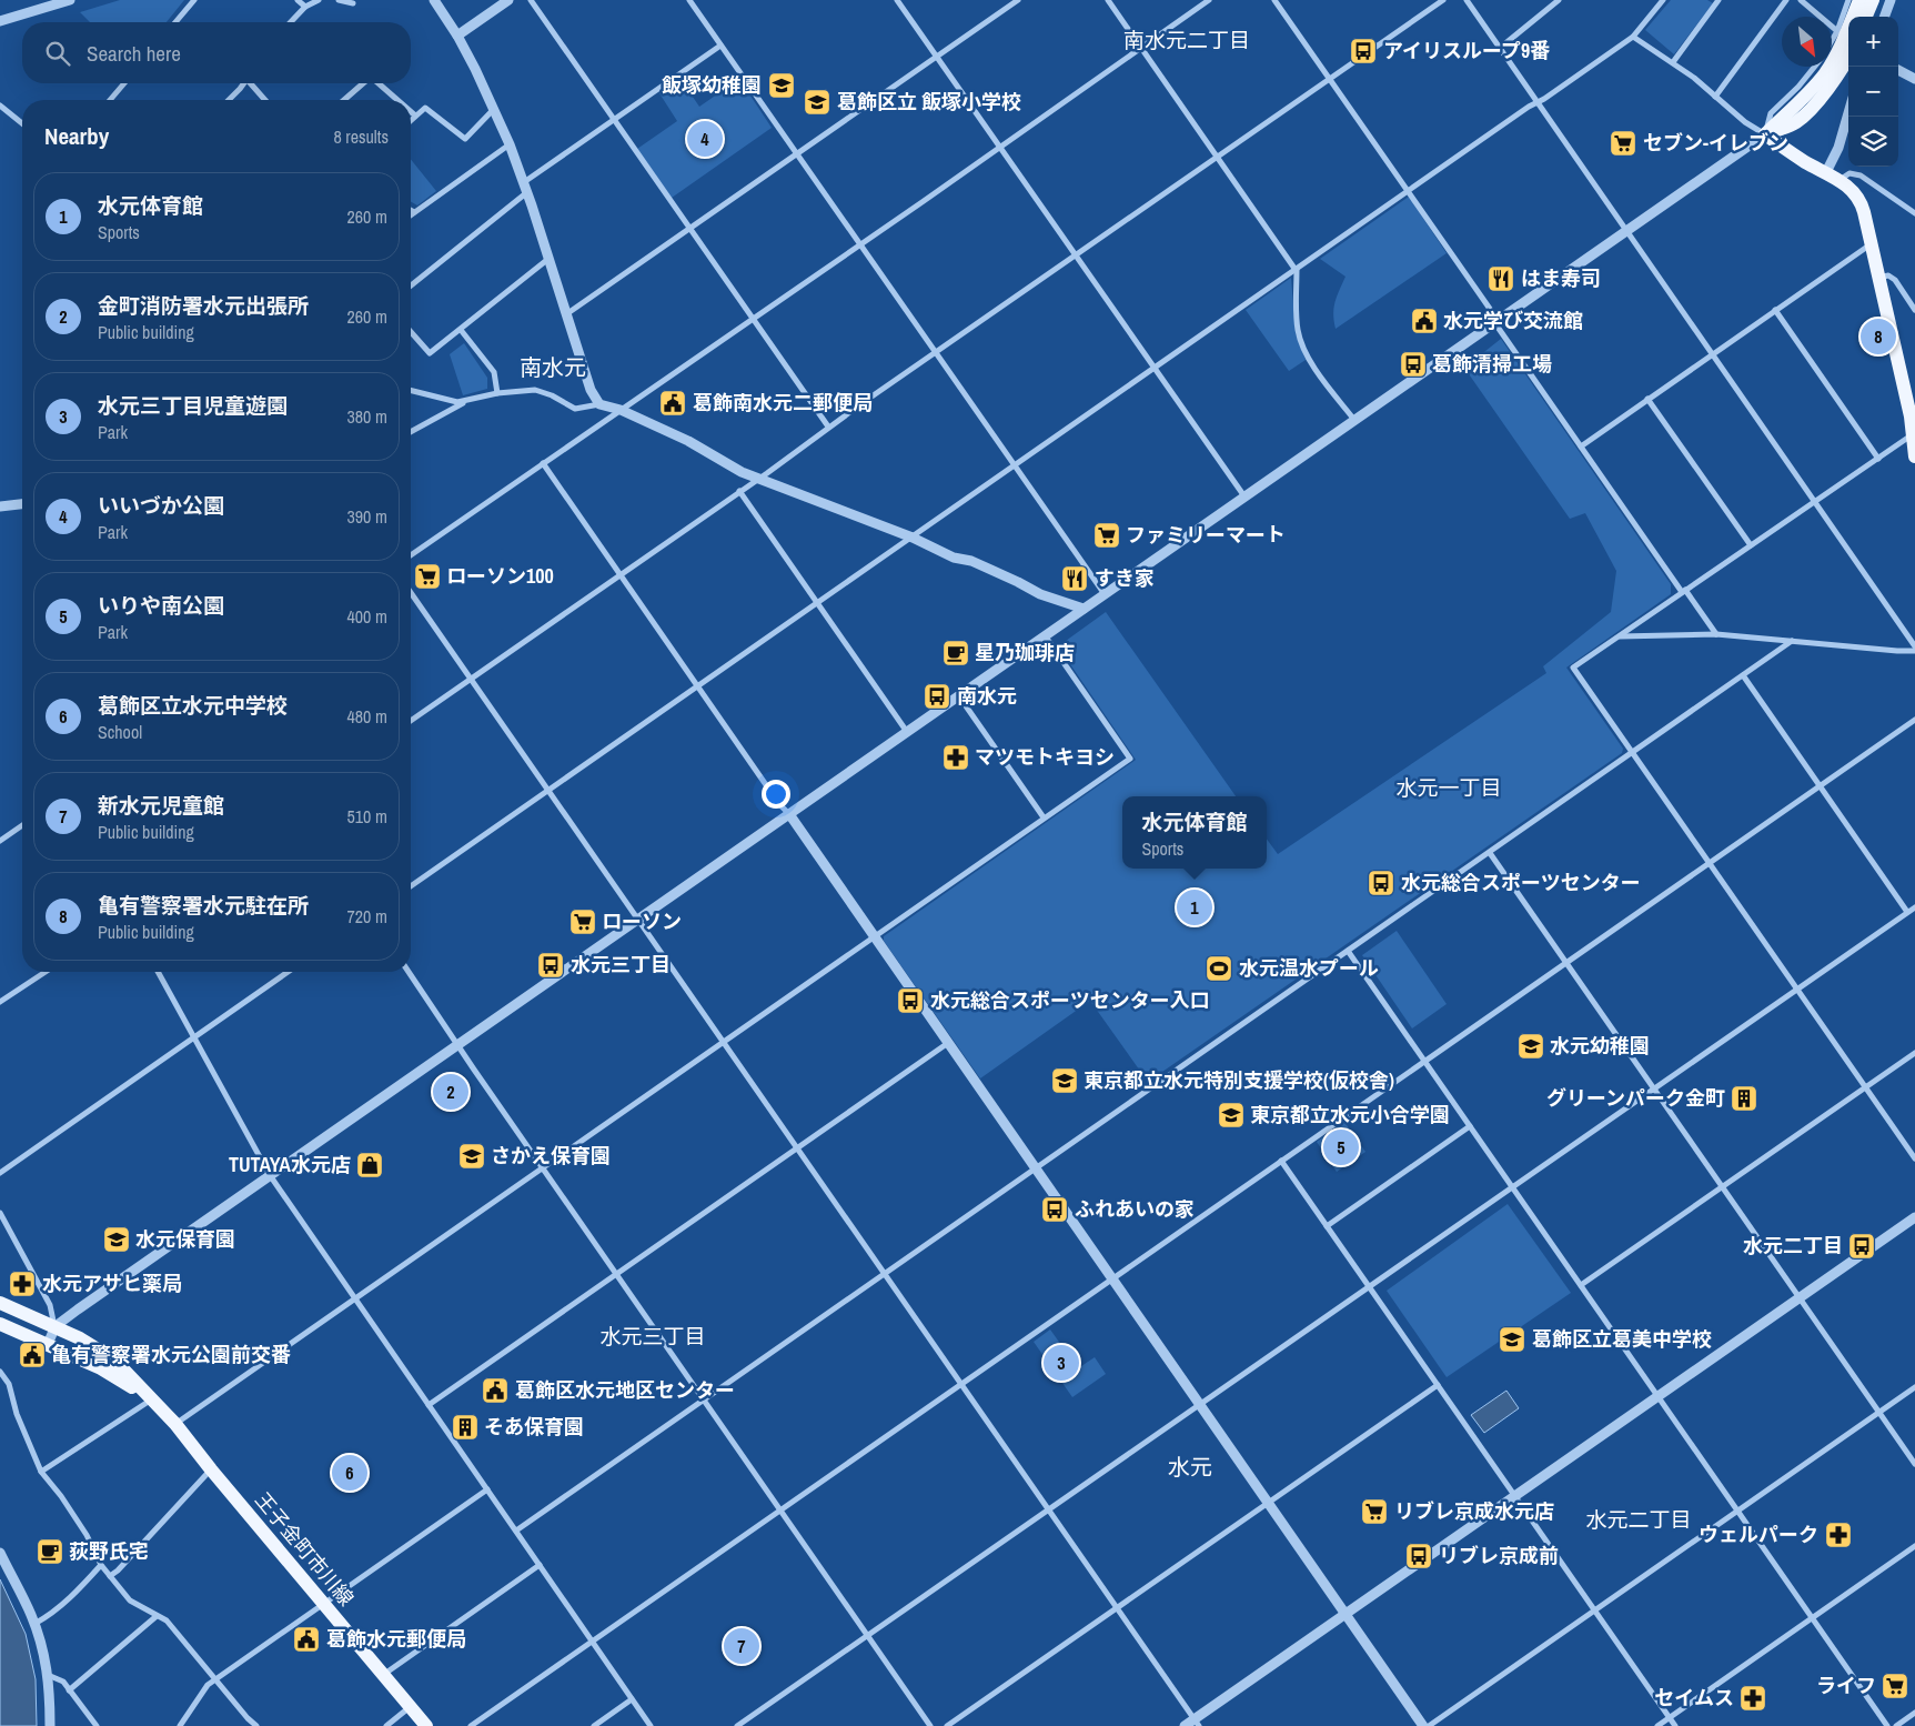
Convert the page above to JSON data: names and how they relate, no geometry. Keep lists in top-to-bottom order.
{
  "streets": {
    "main road": ["王子金町市川線"]
  },
  "districts": [
    "南水元二丁目",
    "南水元",
    "水元一丁目",
    "水元三丁目",
    "水元",
    "水元二丁目"
  ],
  "places": {
    "bus stop": [
      "アイリスループ9番",
      "葛飾清掃工場",
      "南水元",
      "水元総合スポーツセンター",
      "水元三丁目",
      "水元総合スポーツセンター入口",
      "ふれあいの家",
      "水元二丁目",
      "リブレ京成前"
    ],
    "school or university": [
      "飯塚幼稚園",
      "葛飾区立 飯塚小学校",
      "水元幼稚園",
      "東京都立水元特別支援学校(仮校舎)",
      "東京都立水元小合学園",
      "さかえ保育園",
      "水元保育園",
      "葛飾区立葛美中学校"
    ],
    "supermarket": [
      "セブン-イレブン",
      "ファミリーマート",
      "ローソン100",
      "ローソン",
      "リブレ京成水元店",
      "ライフ"
    ],
    "restaurant": ["はま寿司", "すき家"],
    "public building": [
      "水元学び交流館",
      "葛飾南水元二郵便局",
      "亀有警察署水元公園前交番",
      "葛飾区水元地区センター",
      "葛飾水元郵便局"
    ],
    "cafe": ["星乃珈琲店", "荻野氏宅"],
    "pharmacy": [
      "マツモトキヨシ",
      "水元アサヒ薬局",
      "ウェルパーク",
      "セイムス"
    ],
    "sports": ["水元温水プール"],
    "building": ["グリーンパーク金町", "そあ保育園"],
    "shop": ["TUTAYA水元店"]
  },
  "north": "bottom right",
  "page": {
    "map_buttons": ["+", "−"],
    "search": "Search here",
    "heading": ["Nearby", "8 results"],
    "pins": [
      "4",
      "8",
      "1",
      "2",
      "5",
      "3",
      "6",
      "7"
    ],
    "list": [
      {
        "mark": "1",
        "name": "水元体育館",
        "note": "Sports",
        "value": "260 m"
      },
      {
        "mark": "2",
        "name": "金町消防署水元出張所",
        "note": "Public building",
        "value": "260 m"
      },
      {
        "mark": "3",
        "name": "水元三丁目児童遊園",
        "note": "Park",
        "value": "380 m"
      },
      {
        "mark": "4",
        "name": "いいづか公園",
        "note": "Park",
        "value": "390 m"
      },
      {
        "mark": "5",
        "name": "いりや南公園",
        "note": "Park",
        "value": "400 m"
      },
      {
        "mark": "6",
        "name": "葛飾区立水元中学校",
        "note": "School",
        "value": "480 m"
      },
      {
        "mark": "7",
        "name": "新水元児童館",
        "note": "Public building",
        "value": "510 m"
      },
      {
        "mark": "8",
        "name": "亀有警察署水元駐在所",
        "note": "Public building",
        "value": "720 m"
      }
    ],
    "popup": ["水元体育館", "Sports"]
  }
}
